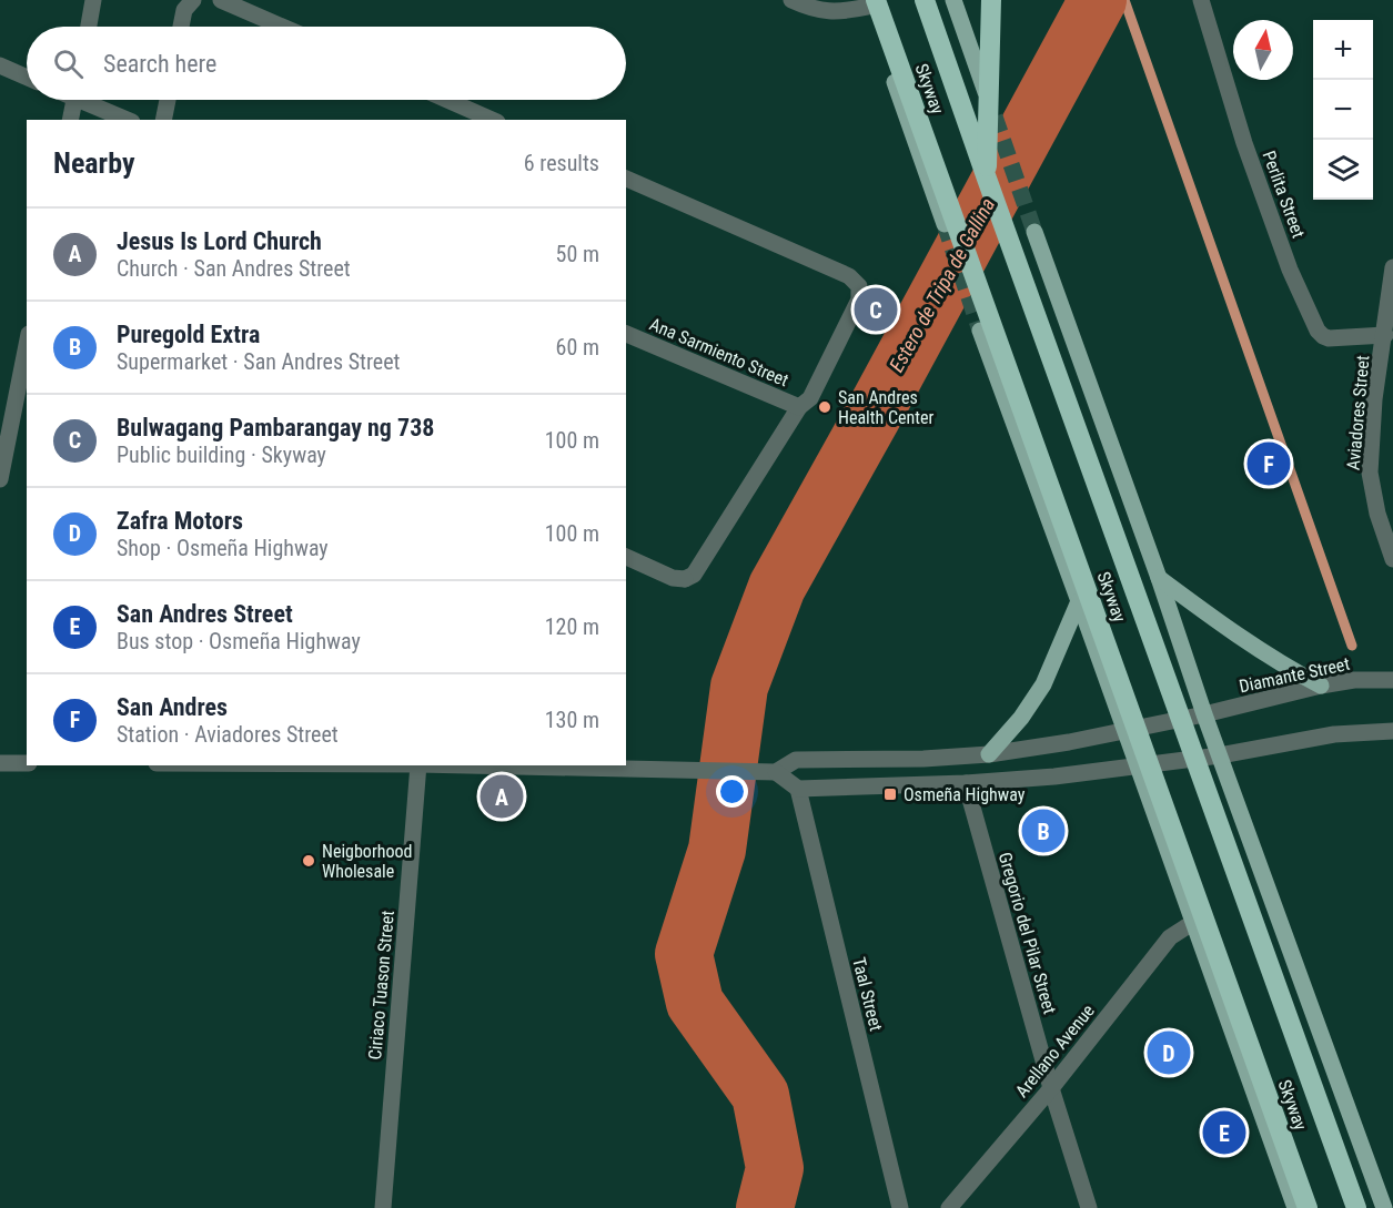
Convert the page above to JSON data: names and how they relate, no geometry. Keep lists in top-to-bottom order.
{
  "streets": {
    "highway": ["Skyway"],
    "street": [
      "Perlita Street",
      "Ana Sarmiento Street",
      "Aviadores Street",
      "Diamante Street",
      "Gregorio del Pilar Street",
      "Ciriaco Tuason Street",
      "Taal Street",
      "Arellano Avenue"
    ]
  },
  "crossings": [
    ["Perlita Street", "Aviadores Street"],
    ["Gregorio del Pilar Street", "Arellano Avenue"]
  ],
  "water": ["Estero de Tripa de Gallina"],
  "places": {
    "other": ["San Andres Health Center", "Neigborhood Wholesale"],
    "transit": ["Osmeña Highway"]
  },
  "north": "top",
  "page": {
    "map_buttons": ["+", "−"],
    "search": "Search here",
    "heading": ["Nearby", "6 results"],
    "list": [
      {
        "mark": "A",
        "name": "Jesus Is Lord Church",
        "note": "Church · San Andres Street",
        "value": "50 m"
      },
      {
        "mark": "B",
        "name": "Puregold Extra",
        "note": "Supermarket · San Andres Street",
        "value": "60 m"
      },
      {
        "mark": "C",
        "name": "Bulwagang Pambarangay ng 738",
        "note": "Public building · Skyway",
        "value": "100 m"
      },
      {
        "mark": "D",
        "name": "Zafra Motors",
        "note": "Shop · Osmeña Highway",
        "value": "100 m"
      },
      {
        "mark": "E",
        "name": "San Andres Street",
        "note": "Bus stop · Osmeña Highway",
        "value": "120 m"
      },
      {
        "mark": "F",
        "name": "San Andres",
        "note": "Station · Aviadores Street",
        "value": "130 m"
      }
    ],
    "pins": [
      "C",
      "F",
      "A",
      "B",
      "D",
      "E"
    ]
  }
}
